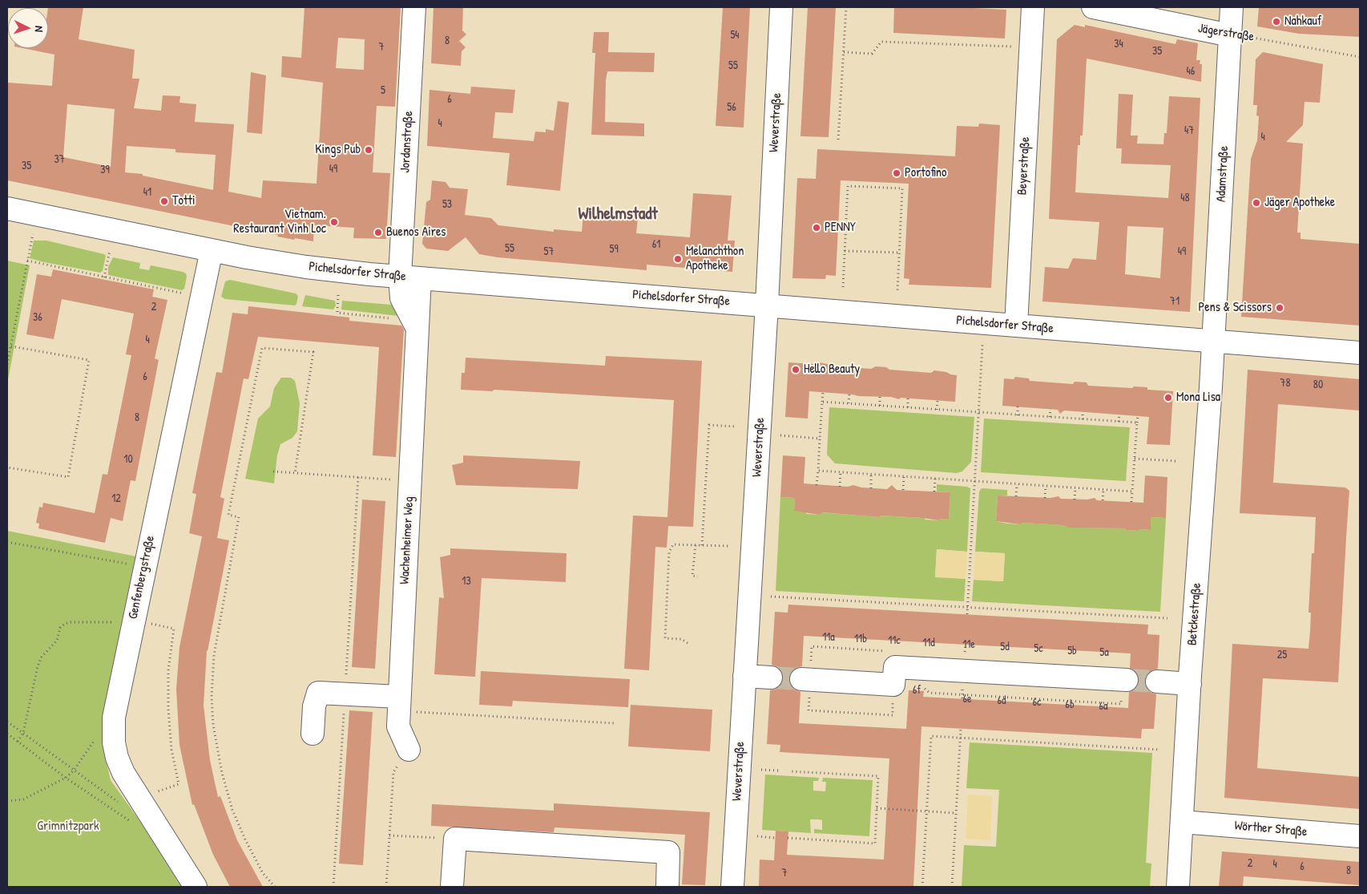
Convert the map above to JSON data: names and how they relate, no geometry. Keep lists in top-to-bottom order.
{
  "streets": {
    "street": [
      "Jägerstraße",
      "Weverstraße",
      "Jordanstraße",
      "Beyerstraße",
      "Adamstraße",
      "Pichelsdorfer Straße",
      "Wachenheimer Weg",
      "Genfenbergstraße",
      "Betckestraße",
      "Wörther Straße"
    ]
  },
  "crossings": [
    ["Jägerstraße", "Adamstraße"],
    ["Weverstraße", "Pichelsdorfer Straße"],
    ["Jordanstraße", "Pichelsdorfer Straße"],
    ["Jordanstraße", "Wachenheimer Weg"],
    ["Beyerstraße", "Pichelsdorfer Straße"],
    ["Adamstraße", "Pichelsdorfer Straße"],
    ["Adamstraße", "Betckestraße"],
    ["Pichelsdorfer Straße", "Wachenheimer Weg"],
    ["Pichelsdorfer Straße", "Genfenbergstraße"],
    ["Pichelsdorfer Straße", "Betckestraße"],
    ["Betckestraße", "Wörther Straße"]
  ],
  "districts": ["Wilhelmstadt"],
  "parks": ["Grimnitzpark"],
  "places": [
    "Nahkauf",
    "Kings Pub",
    "Portofino",
    "Totti",
    "Jäger Apotheke",
    "Vietnam. Restaurant Vinh Loc",
    "PENNY",
    "Buenos Aires",
    "Melanchthon Apotheke",
    "Pens & Scissors",
    "Hello Beauty",
    "Mona Lisa"
  ],
  "house_numbers": [
    "54",
    "8",
    "34",
    "7",
    "35",
    "55",
    "46",
    "5",
    "6",
    "56",
    "4",
    "47",
    "4",
    "37",
    "35",
    "49",
    "39",
    "41",
    "48",
    "53",
    "61",
    "55",
    "59",
    "57",
    "49",
    "71",
    "2",
    "36",
    "4",
    "6",
    "78",
    "80",
    "8",
    "10",
    "12",
    "13",
    "11a",
    "11b",
    "11c",
    "11d",
    "11e",
    "5d",
    "5c",
    "5b",
    "5a",
    "25",
    "6f",
    "6e",
    "6d",
    "6c",
    "6b",
    "6a",
    "2",
    "4",
    "6",
    "8",
    "7"
  ],
  "north": "right"
}
